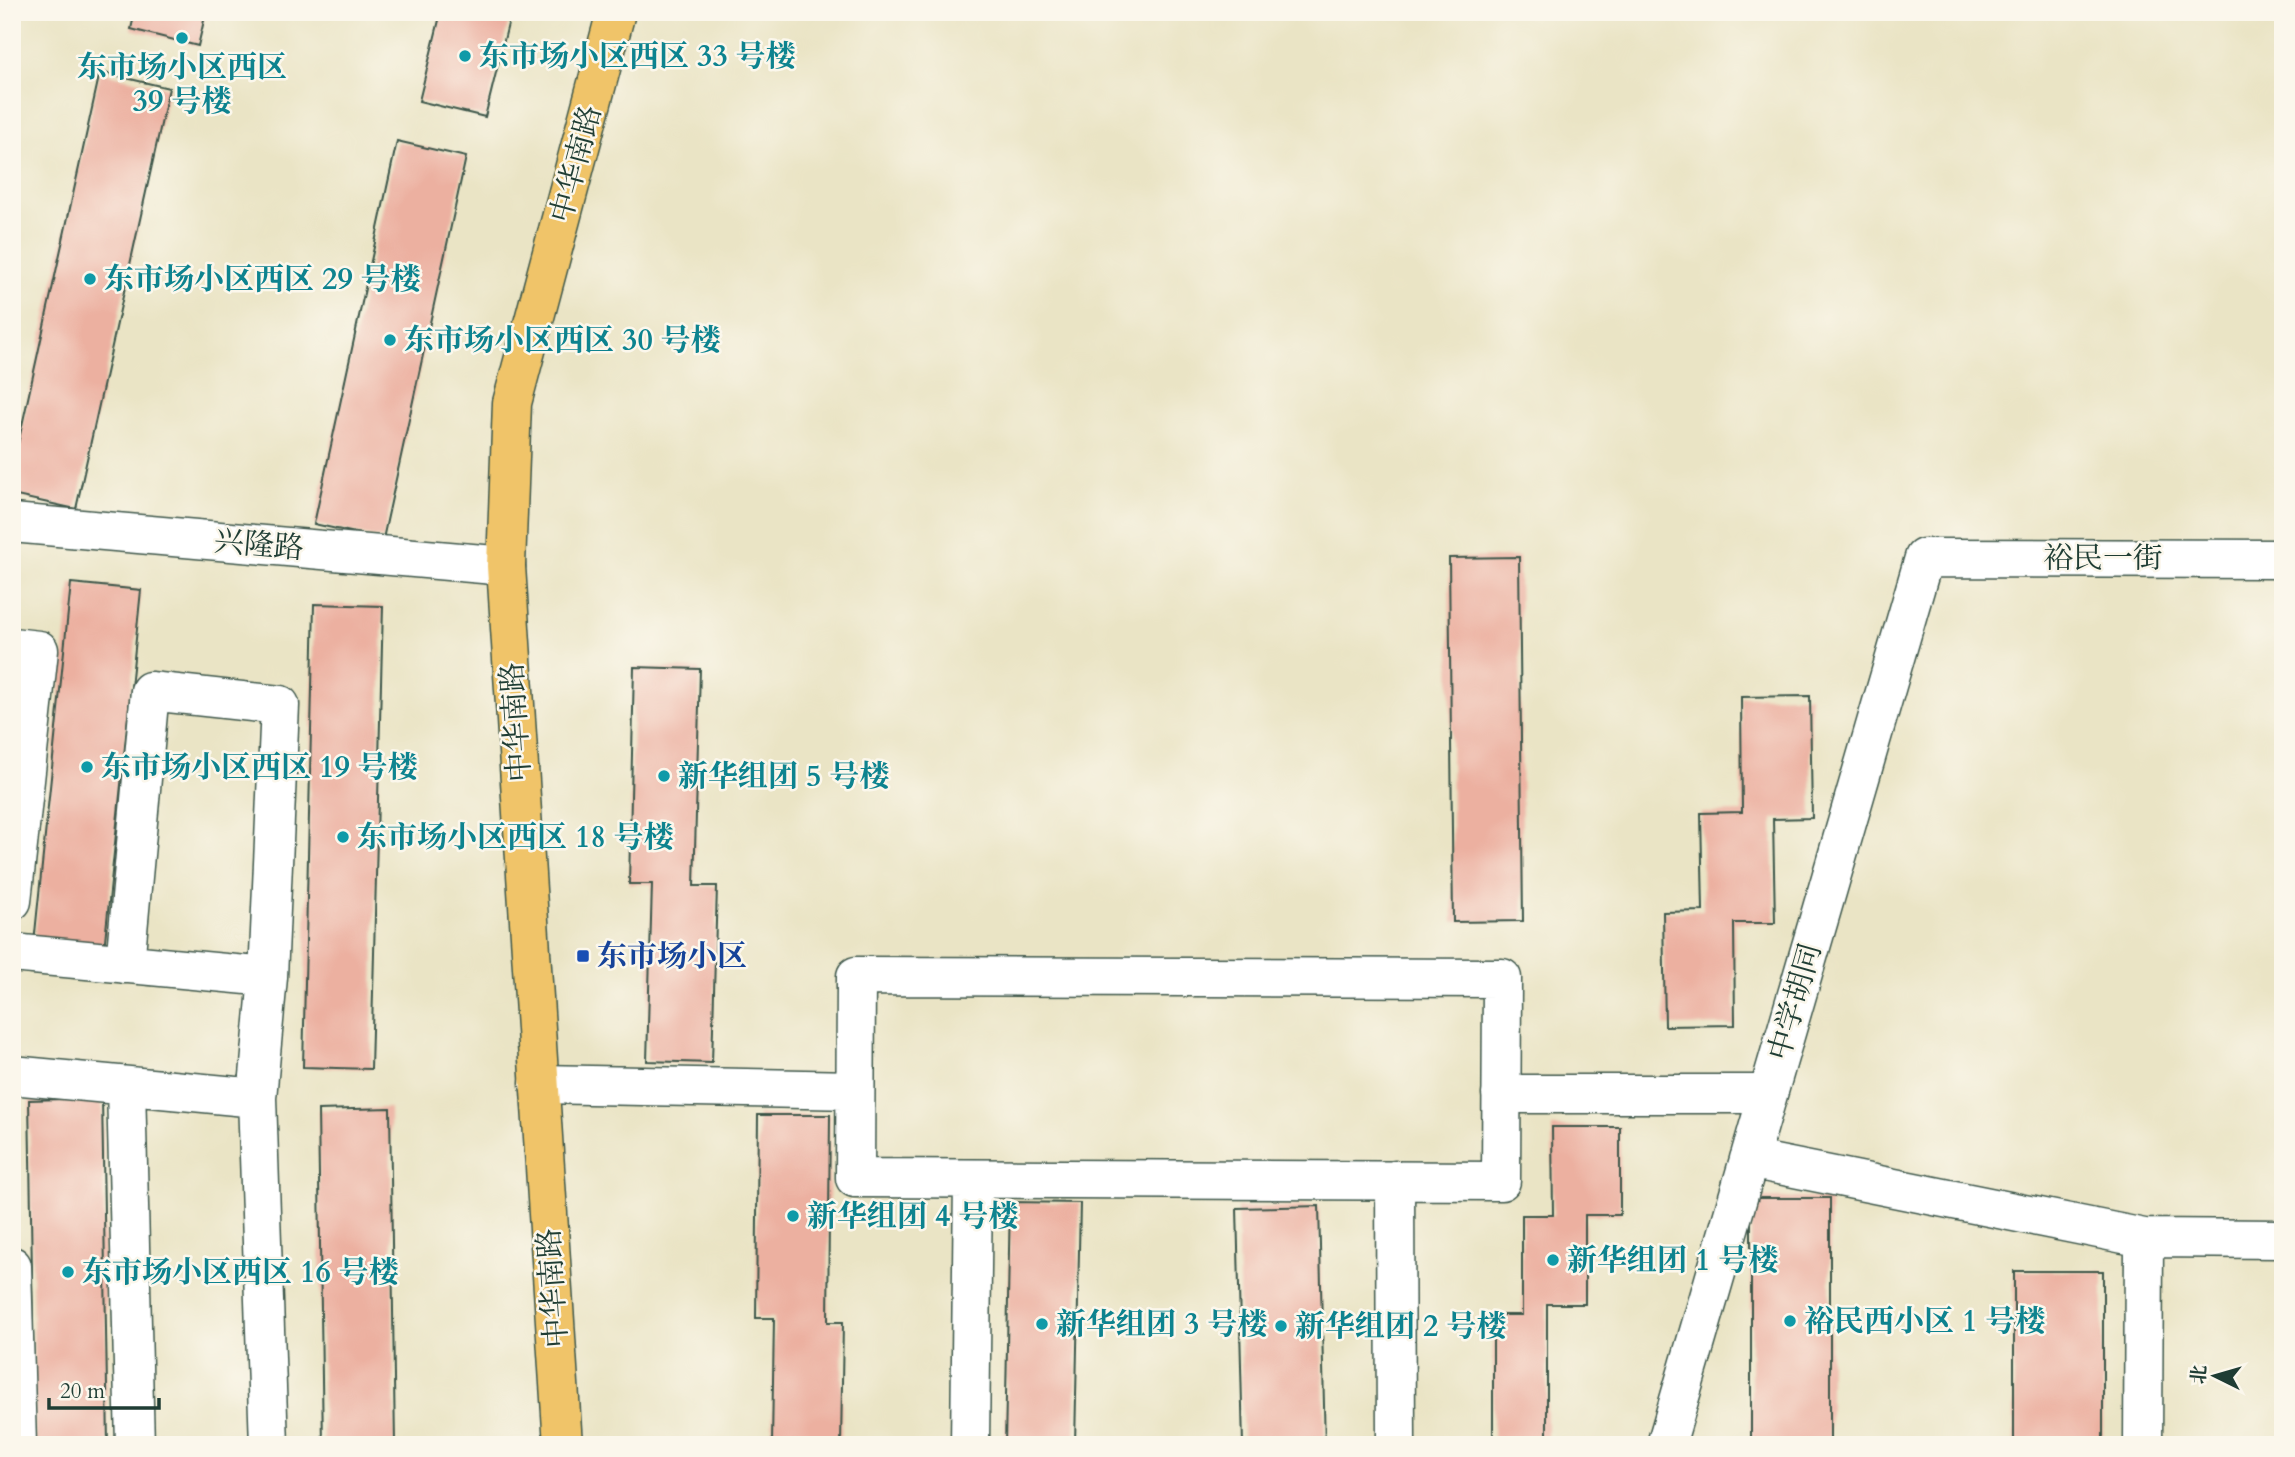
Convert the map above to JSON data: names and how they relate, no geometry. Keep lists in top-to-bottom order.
{
  "streets": {
    "main road": ["中华南路"],
    "street": ["兴隆路", "裕民一街", "中学胡同"]
  },
  "crossings": [
    ["中华南路", "兴隆路"],
    ["裕民一街", "中学胡同"]
  ],
  "places": {
    "other": [
      "东市场小区西区 39 号楼",
      "东市场小区西区 33 号楼",
      "东市场小区西区 29 号楼",
      "东市场小区西区 30 号楼",
      "东市场小区西区 19 号楼",
      "新华组团 5 号楼",
      "东市场小区西区 18 号楼",
      "新华组团 4 号楼",
      "新华组团 1 号楼",
      "东市场小区西区 16 号楼",
      "裕民西小区 1 号楼",
      "新华组团 3 号楼",
      "新华组团 2 号楼"
    ],
    "transit": ["东市场小区"]
  },
  "scale_bar": "20 m",
  "north": "left"
}
